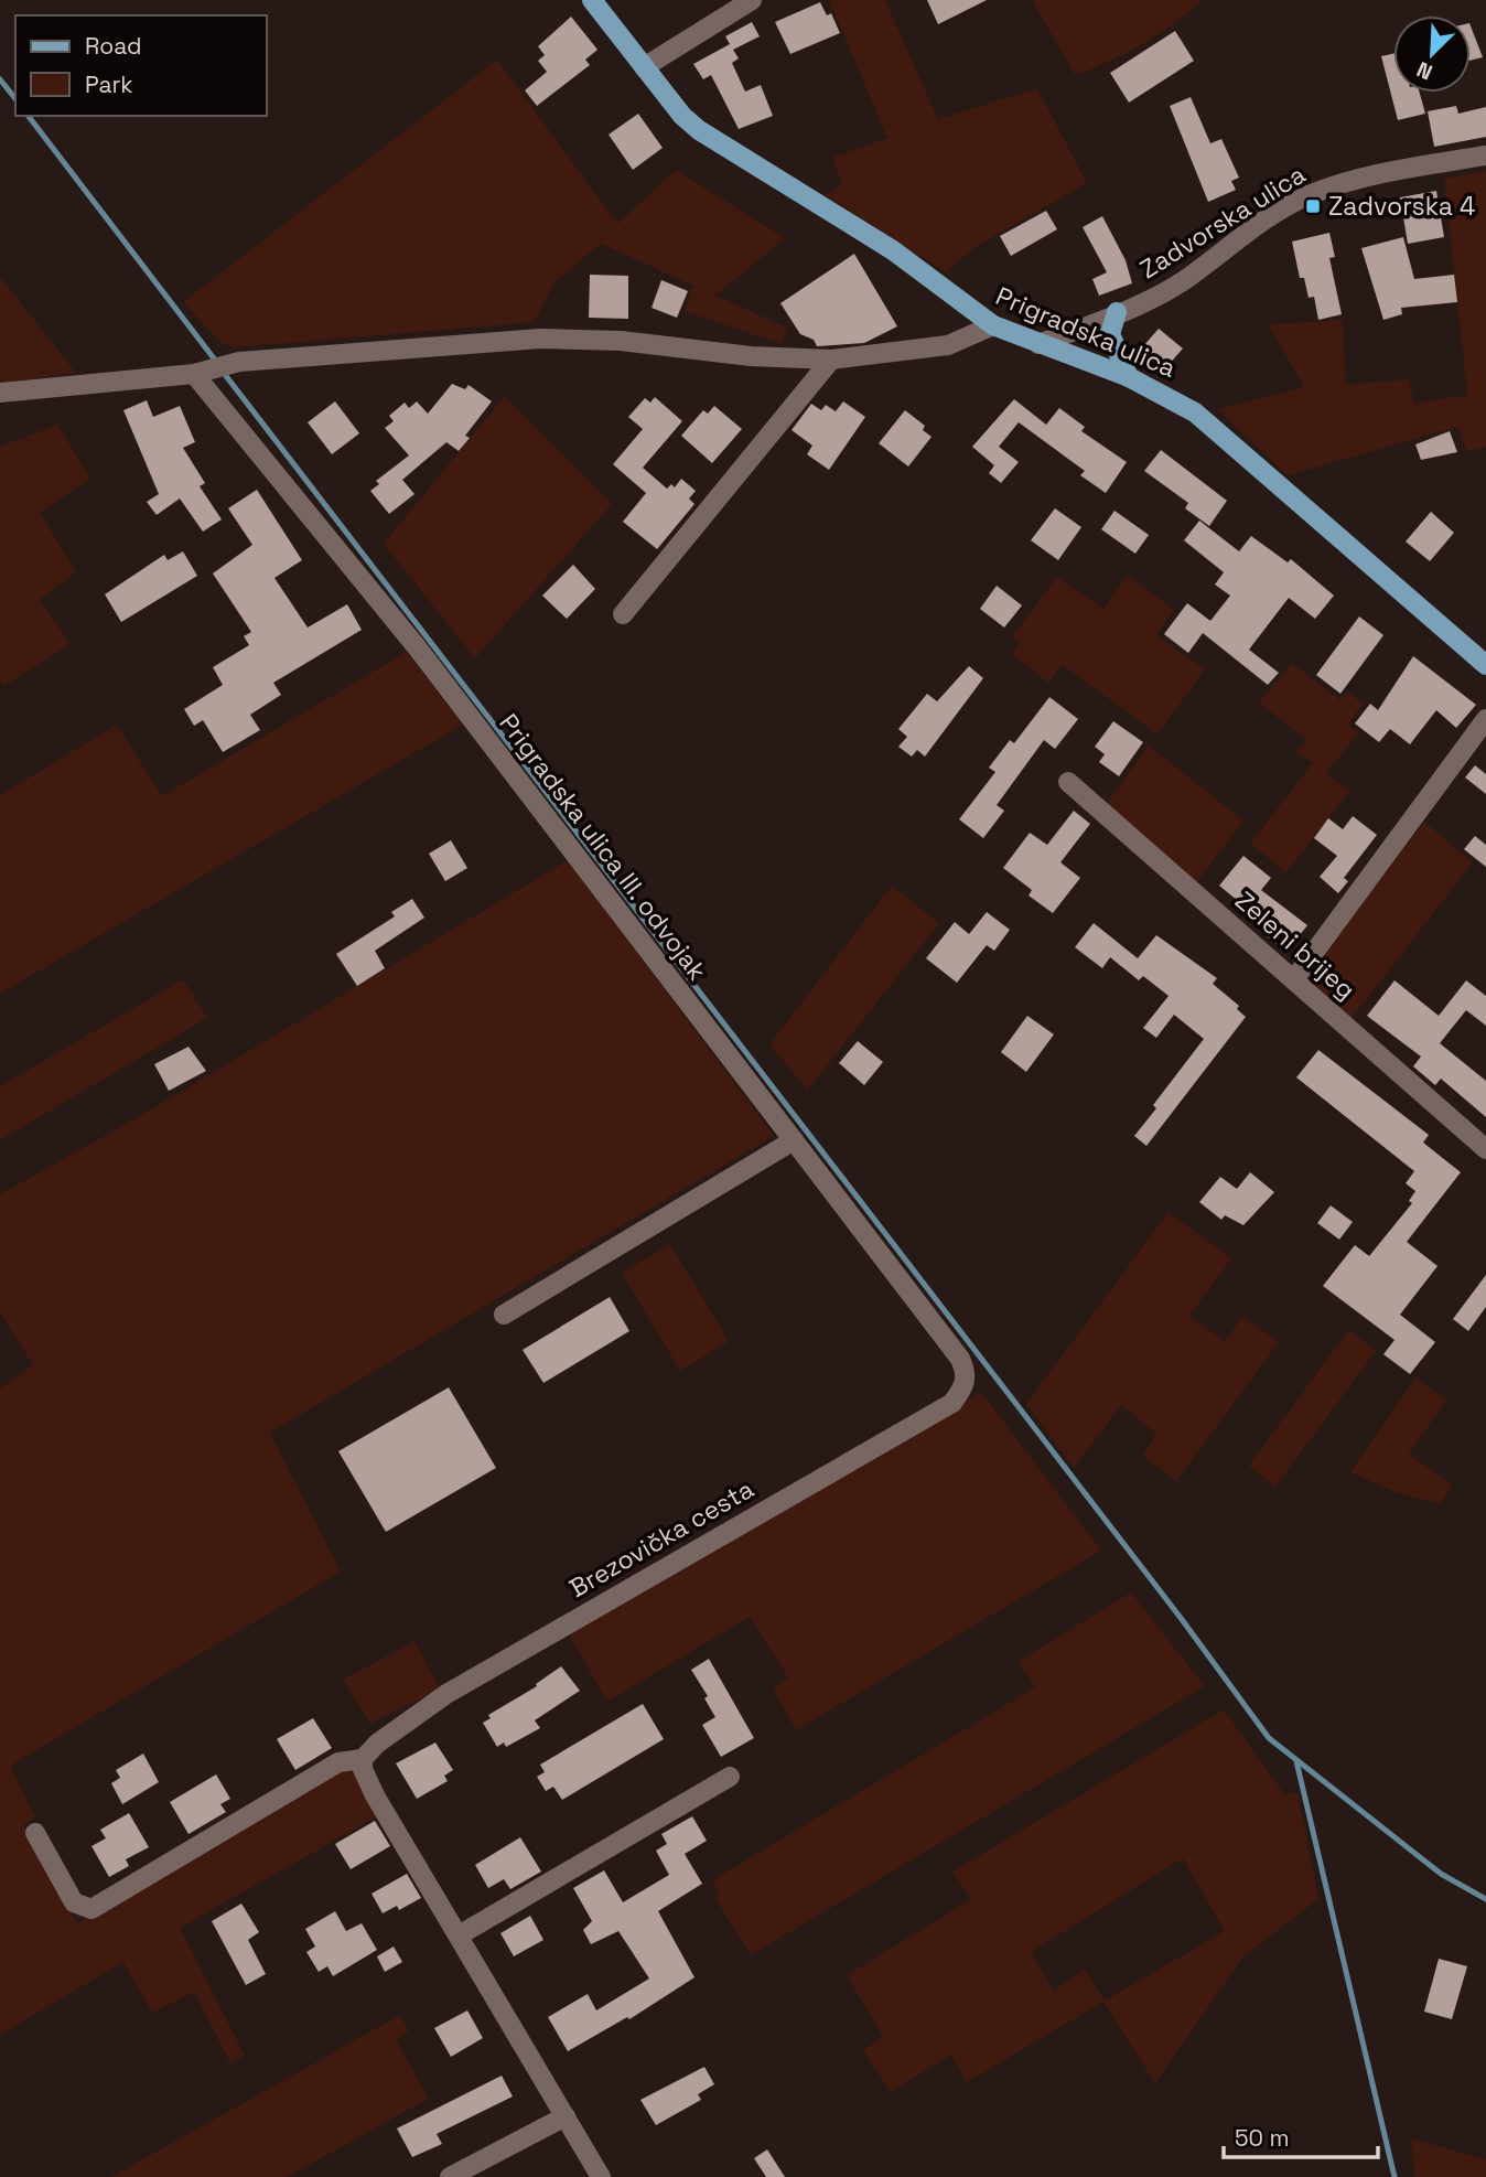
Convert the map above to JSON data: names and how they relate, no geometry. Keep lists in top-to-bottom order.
{
  "streets": {
    "main road": ["Prigradska ulica"],
    "street": [
      "Zadvorska ulica",
      "Prigradska ulica III. odvojak",
      "Zeleni brijeg",
      "Brezovička cesta"
    ]
  },
  "crossings": [
    ["Zadvorska ulica", "Prigradska ulica"],
    ["Prigradska ulica III. odvojak", "Brezovička cesta"]
  ],
  "places": {
    "transit": ["Zadvorska 4"]
  },
  "legend": ["Road", "Park"],
  "scale_bar": "50 m",
  "north": "bottom left"
}
